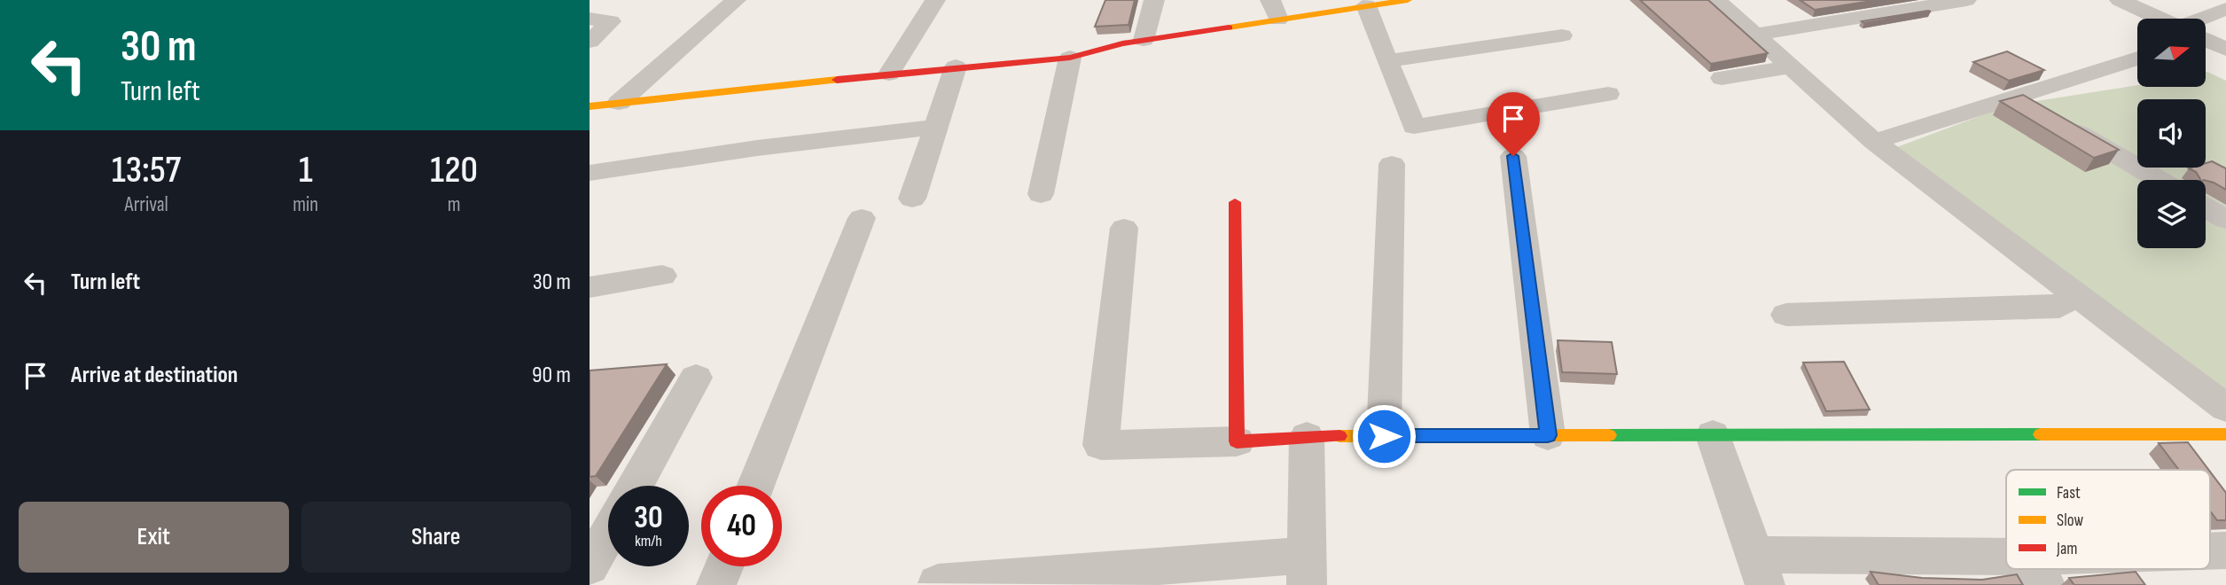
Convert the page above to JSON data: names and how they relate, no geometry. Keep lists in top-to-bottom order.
{
  "legend": ["Fast", "Slow", "Jam"],
  "north": "right",
  "page": {
    "turn": ["30 m", "Turn left"],
    "eta": [
      "13:57",
      "Arrival",
      "1",
      "min",
      "120",
      "m"
    ],
    "list": [
      {
        "name": "Turn left",
        "value": "30 m"
      },
      {
        "name": "Arrive at destination",
        "value": "90 m"
      }
    ],
    "speed": "30 km/h",
    "limit": "40",
    "buttons": ["Exit", "Share"]
  }
}
